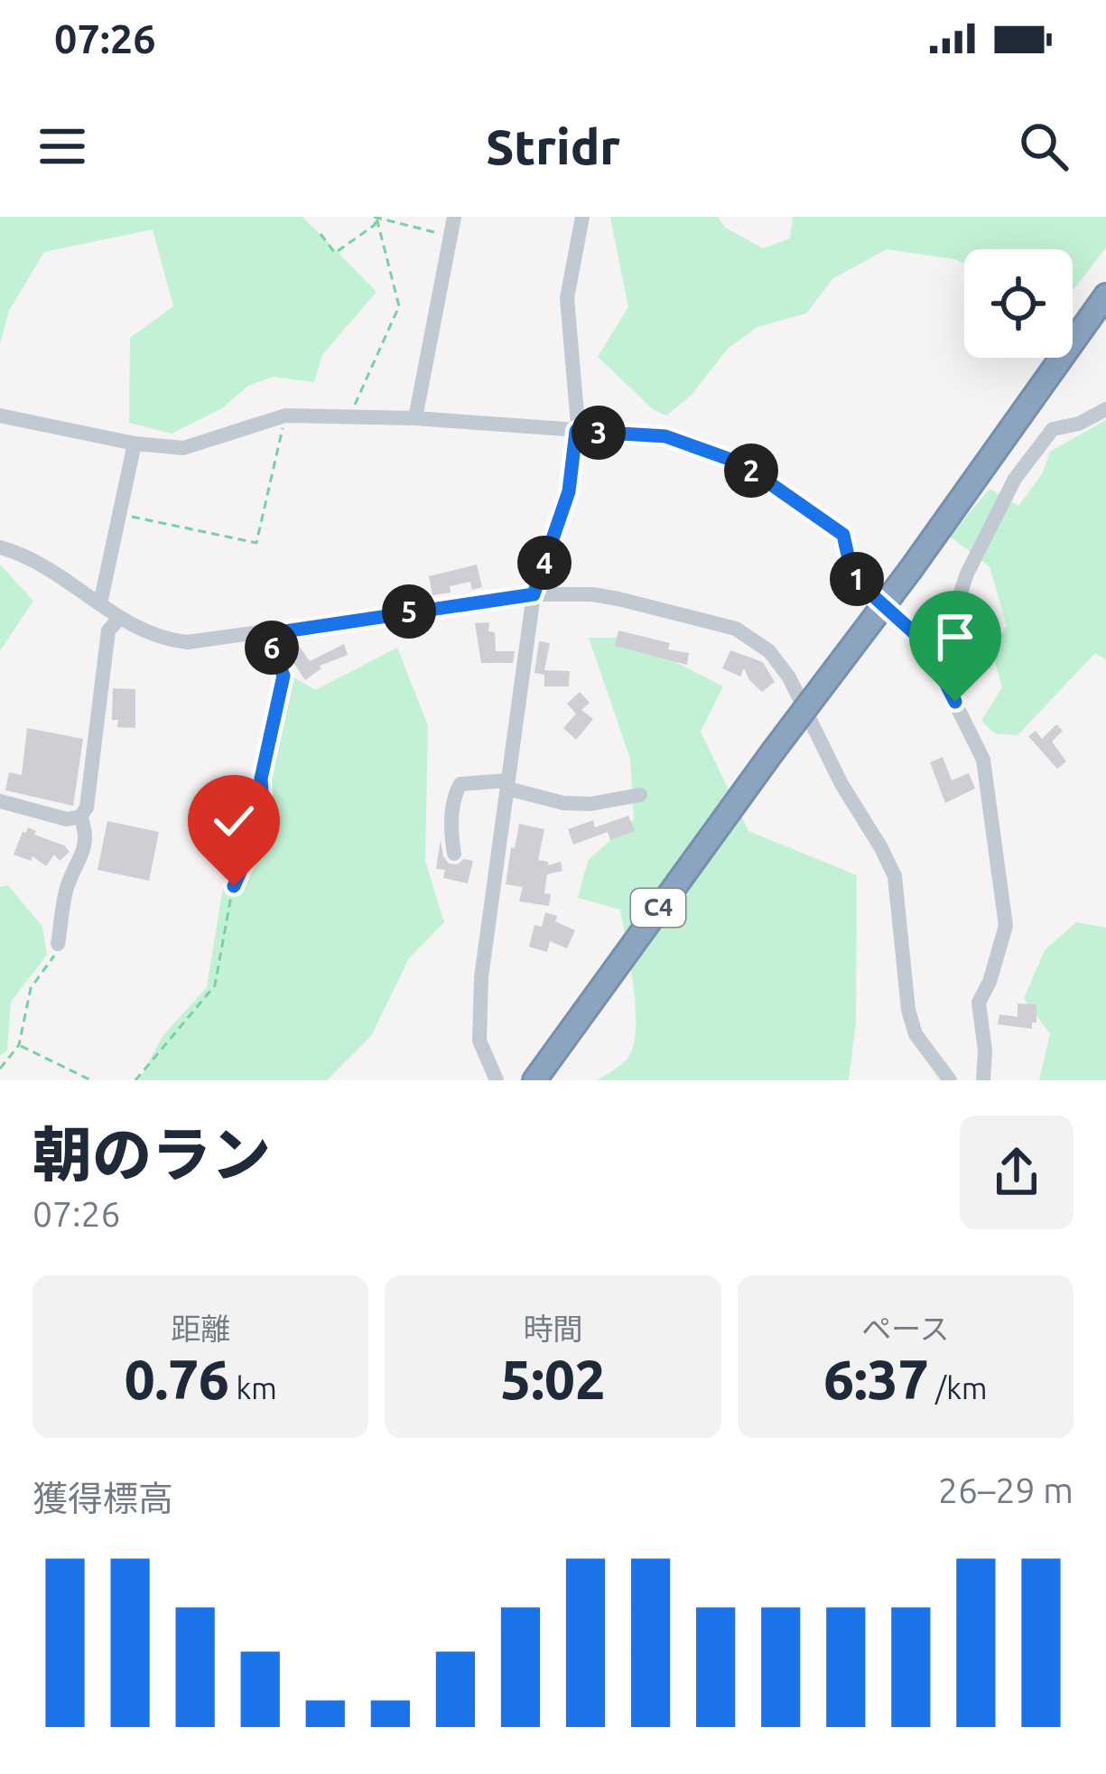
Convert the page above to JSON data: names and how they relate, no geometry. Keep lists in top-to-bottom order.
{
  "streets": {
    "highway": ["C4"]
  },
  "page": {
    "status": "07:26",
    "header": "Stridr",
    "pins": [
      "3",
      "2",
      "4",
      "1",
      "5",
      "6"
    ],
    "heading": ["朝のラン", "07:26"],
    "stats": [
      ["距離", "0.76 km"],
      ["時間", "5:02"],
      ["ペース", "6:37 /km"]
    ],
    "chart": ["獲得標高", "26–29 m"]
  }
}
